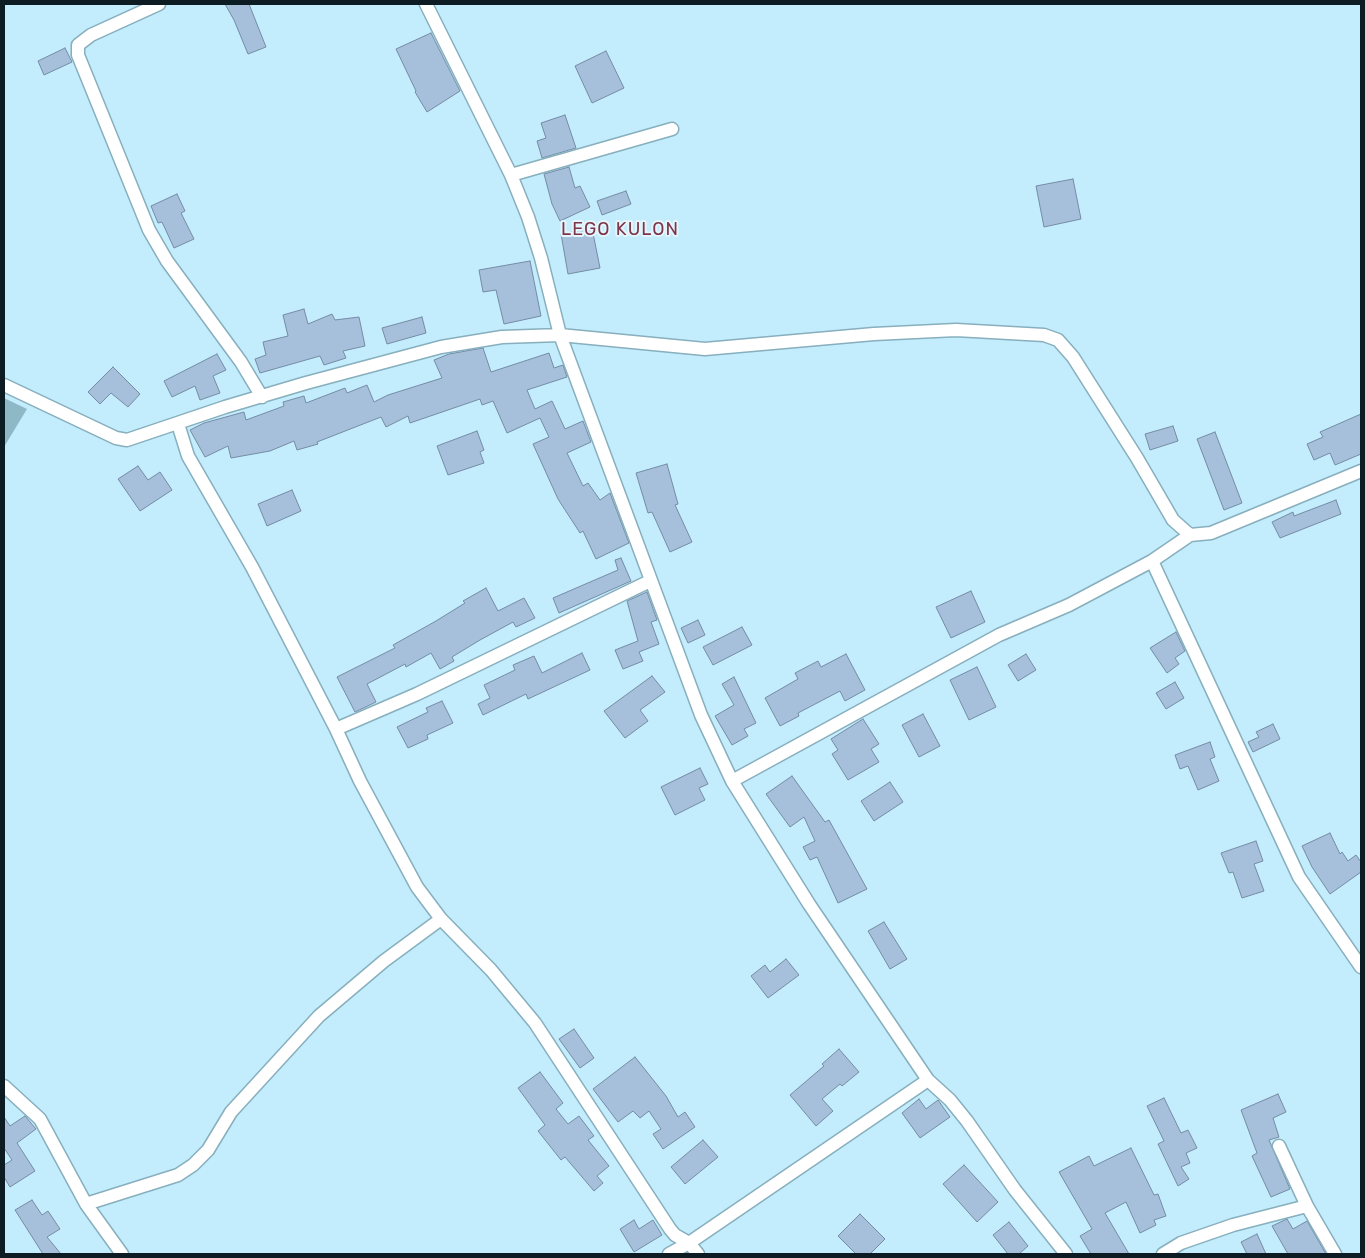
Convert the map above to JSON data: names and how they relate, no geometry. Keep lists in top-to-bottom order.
{
  "districts": ["LEGO KULON"]
}
